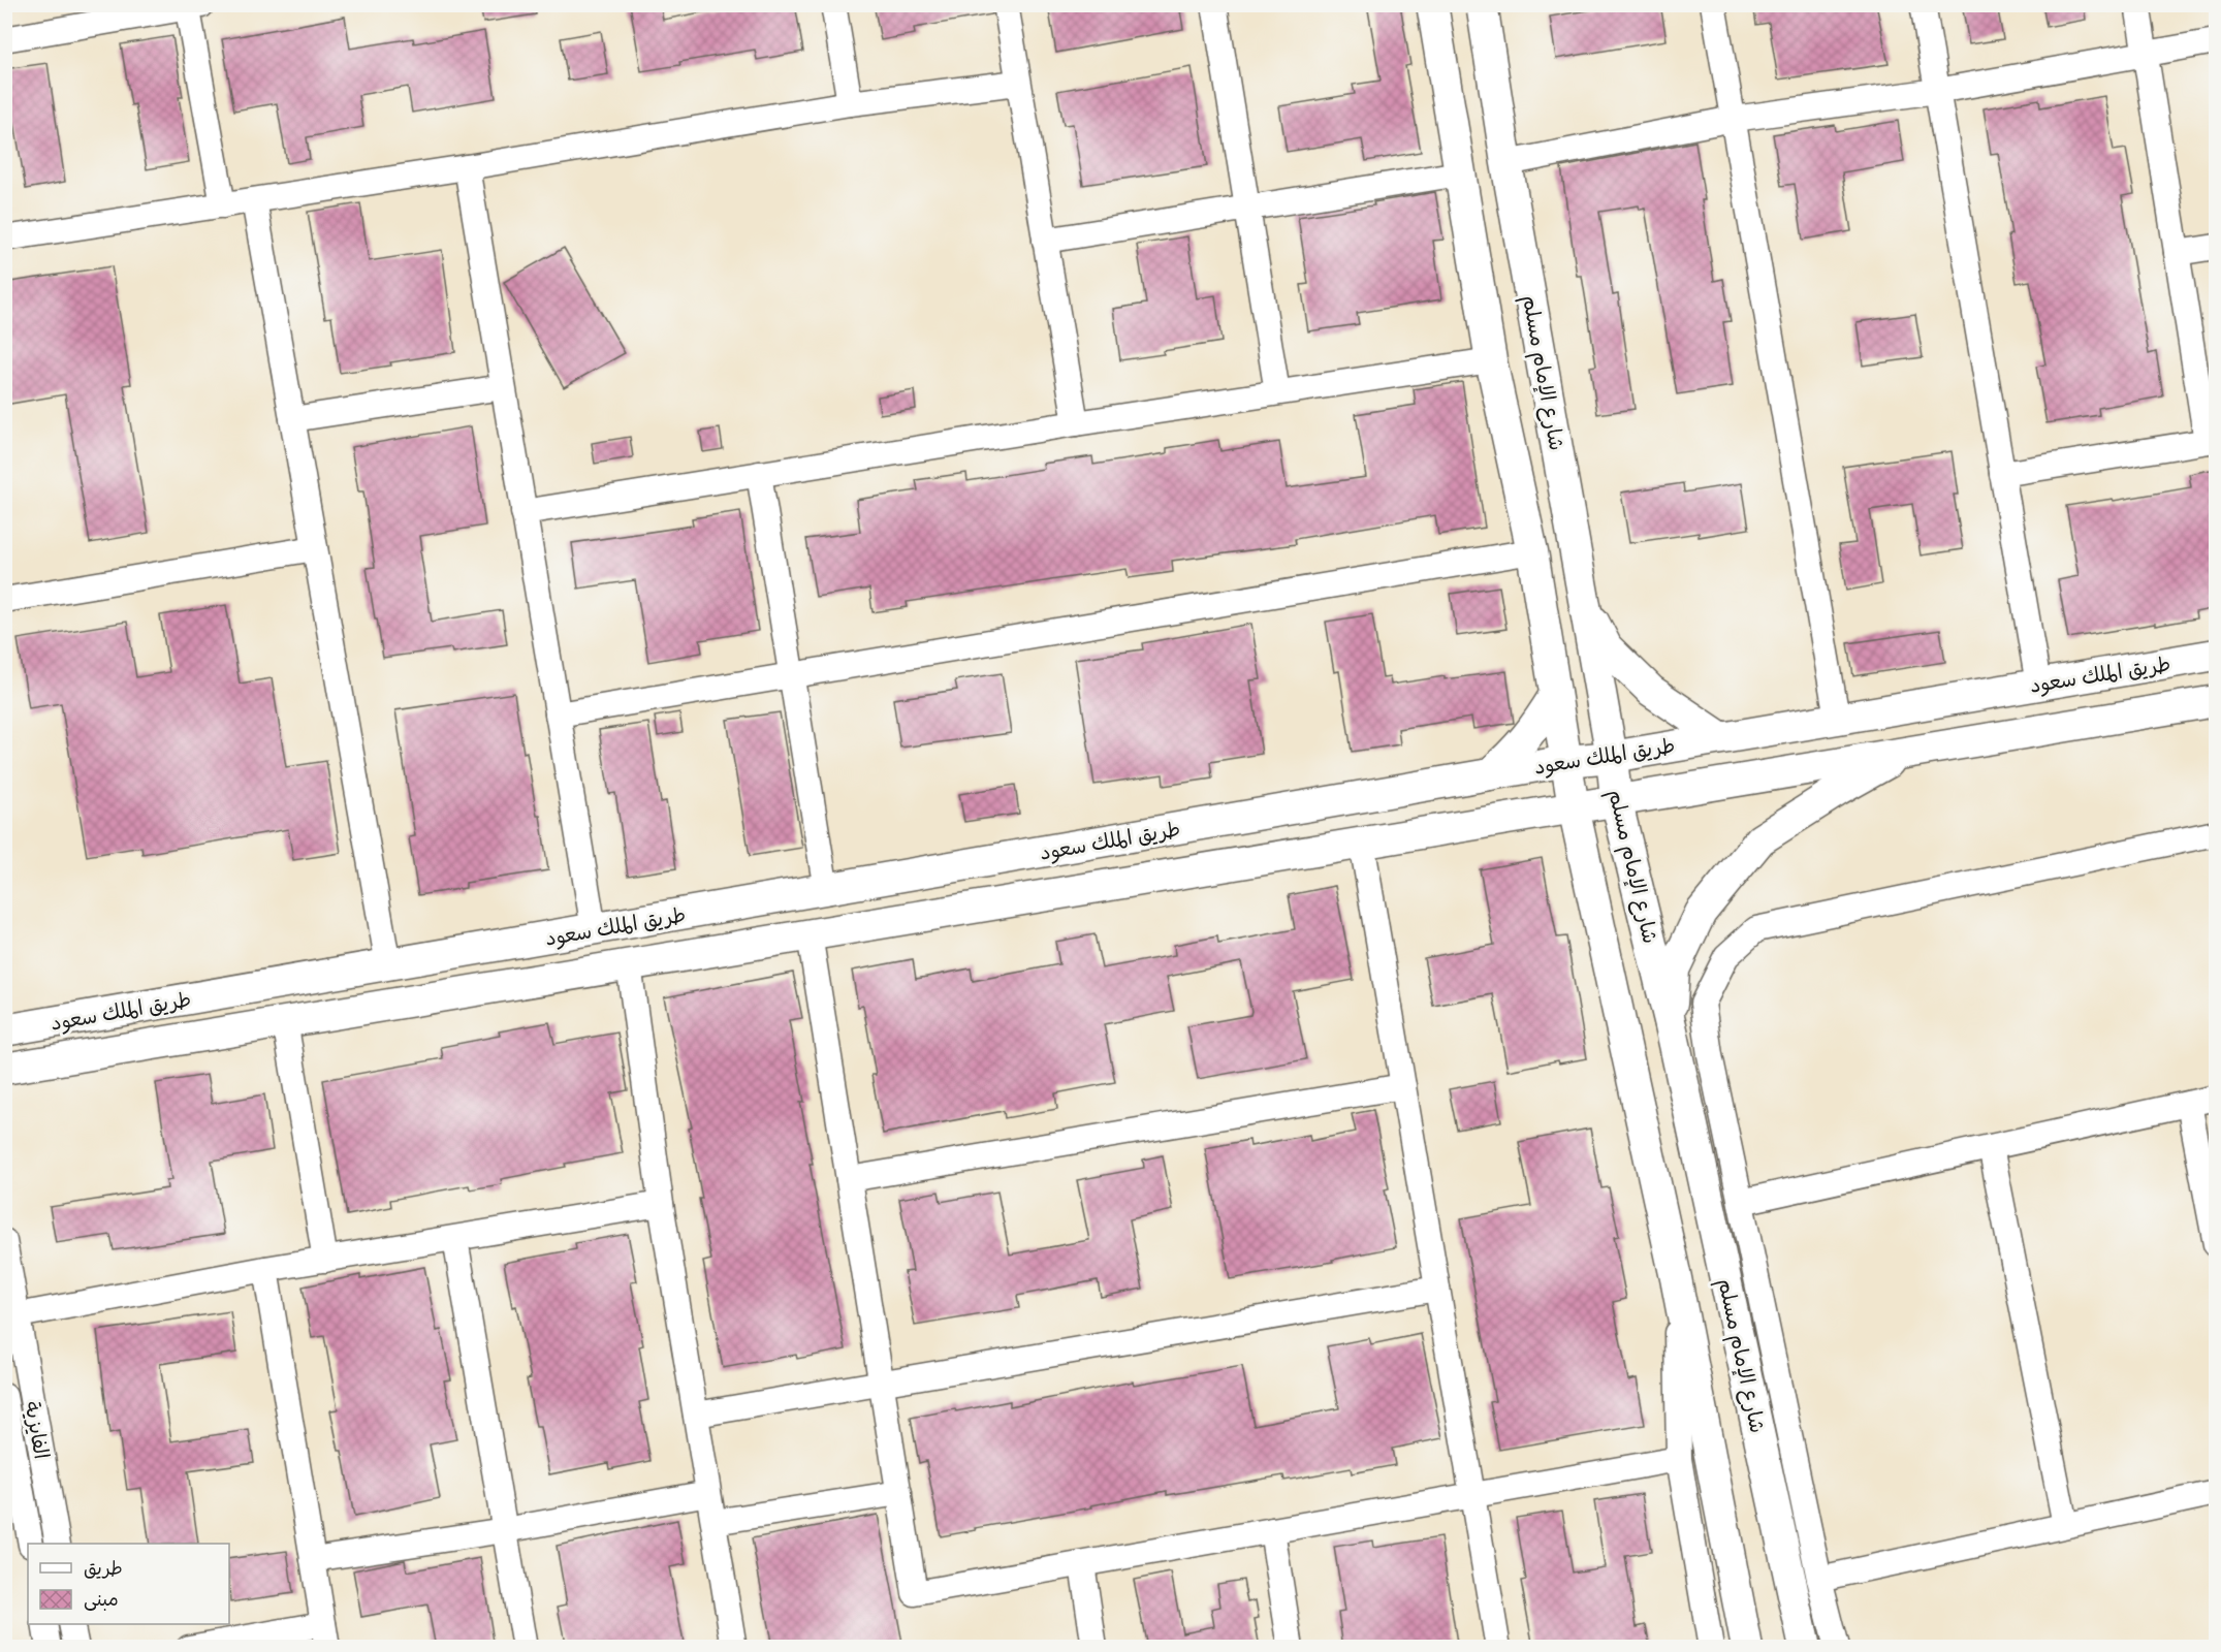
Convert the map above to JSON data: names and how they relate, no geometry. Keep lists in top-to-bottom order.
{
  "streets": {
    "main road": ["شارع الإمام مسلم", "طريق الملك سعود"],
    "street": ["الفايزية"]
  },
  "crossings": [
    ["شارع الإمام مسلم", "طريق الملك سعود"]
  ],
  "legend": ["طريق", "مبنى"]
}
